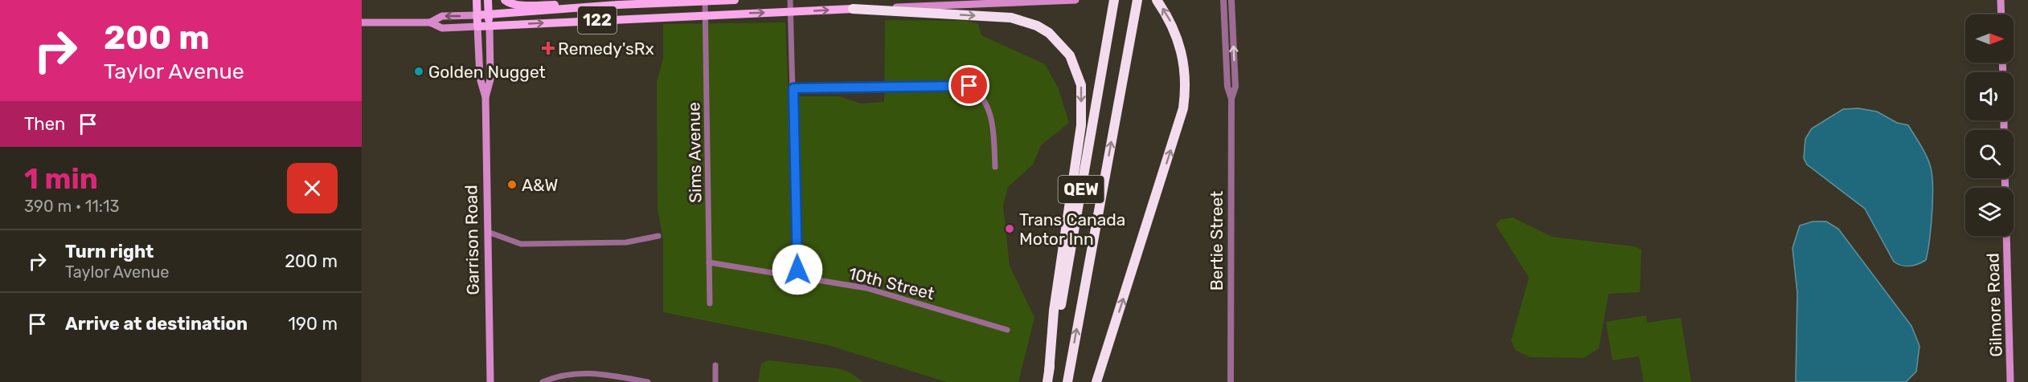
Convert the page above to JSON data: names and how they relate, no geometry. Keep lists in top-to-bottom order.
{
  "streets": {
    "highway": ["QEW"],
    "main road": ["122", "Garrison Road", "Gilmore Road"],
    "street": ["Sims Avenue", "Bertie Street", "10th Street"]
  },
  "crossings": [
    ["122", "Sims Avenue"],
    ["122", "Garrison Road"],
    ["Sims Avenue", "10th Street"]
  ],
  "places": {
    "health": ["Remedy'sRx"],
    "other": ["Golden Nugget", "A&W", "Trans Canada Motor Inn"]
  },
  "north": "right",
  "page": {
    "turn": ["200 m", "Taylor Avenue"],
    "then": "Then",
    "heading": ["1 min", "390 m · 11:13"],
    "list": [
      {
        "name": "Turn right",
        "note": "Taylor Avenue",
        "value": "200 m"
      },
      {
        "name": "Arrive at destination",
        "value": "190 m"
      }
    ]
  }
}
